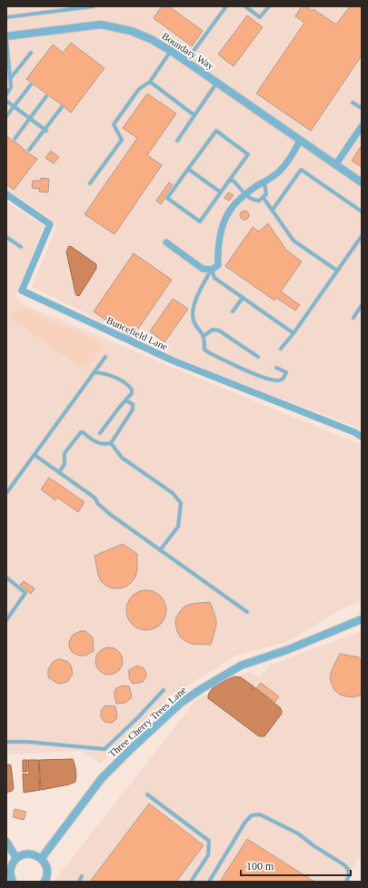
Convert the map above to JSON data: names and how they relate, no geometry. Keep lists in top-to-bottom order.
{
  "streets": {
    "street": ["Boundary Way", "Buncefield Lane", "Three Cherry Trees Lane"]
  },
  "scale_bar": "100 m"
}
